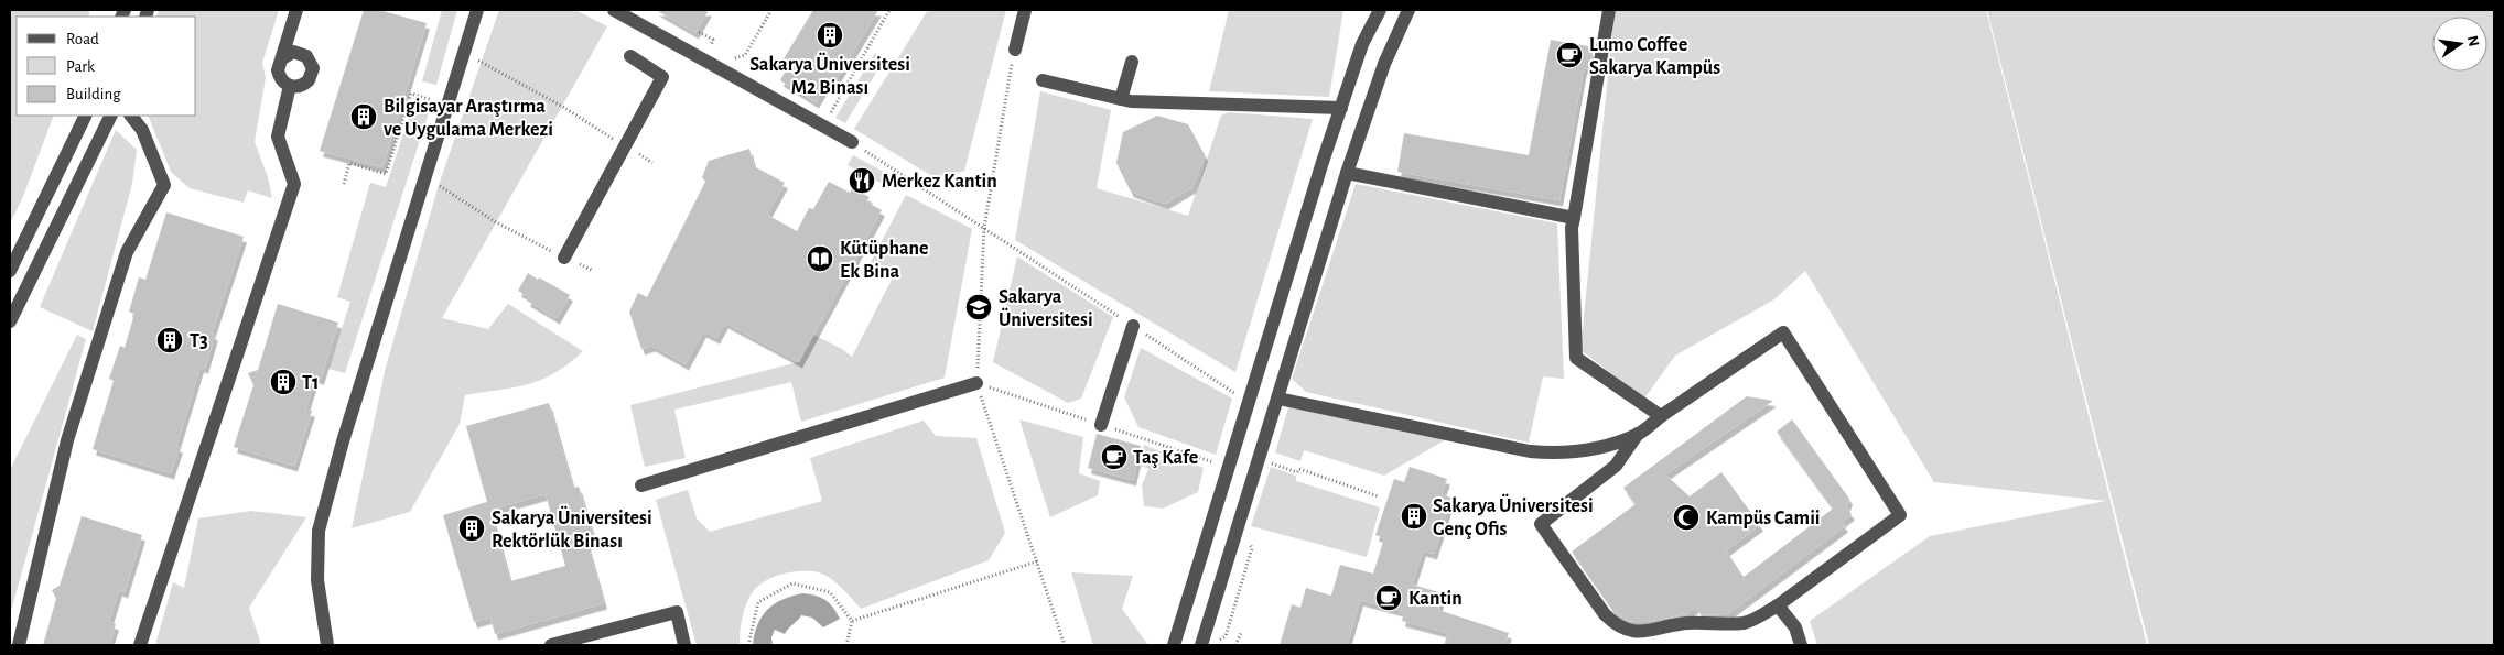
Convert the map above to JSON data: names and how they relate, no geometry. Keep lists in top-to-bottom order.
{
  "places": {
    "building": [
      "Sakarya Üniversitesi M2 Binası",
      "Bilgisayar Araştırma ve Uygulama Merkezi",
      "T3",
      "T1",
      "Sakarya Üniversitesi Genç Ofis",
      "Sakarya Üniversitesi Rektörlük Binası"
    ],
    "cafe": ["Lumo Coffee Sakarya Kampüs", "Taş Kafe", "Kantin"],
    "restaurant": ["Merkez Kantin"],
    "library": ["Kütüphane Ek Bina"],
    "school or university": ["Sakarya Üniversitesi"],
    "mosque": ["Kampüs Camii"]
  },
  "legend": ["Road", "Park", "Building"],
  "north": "right"
}
